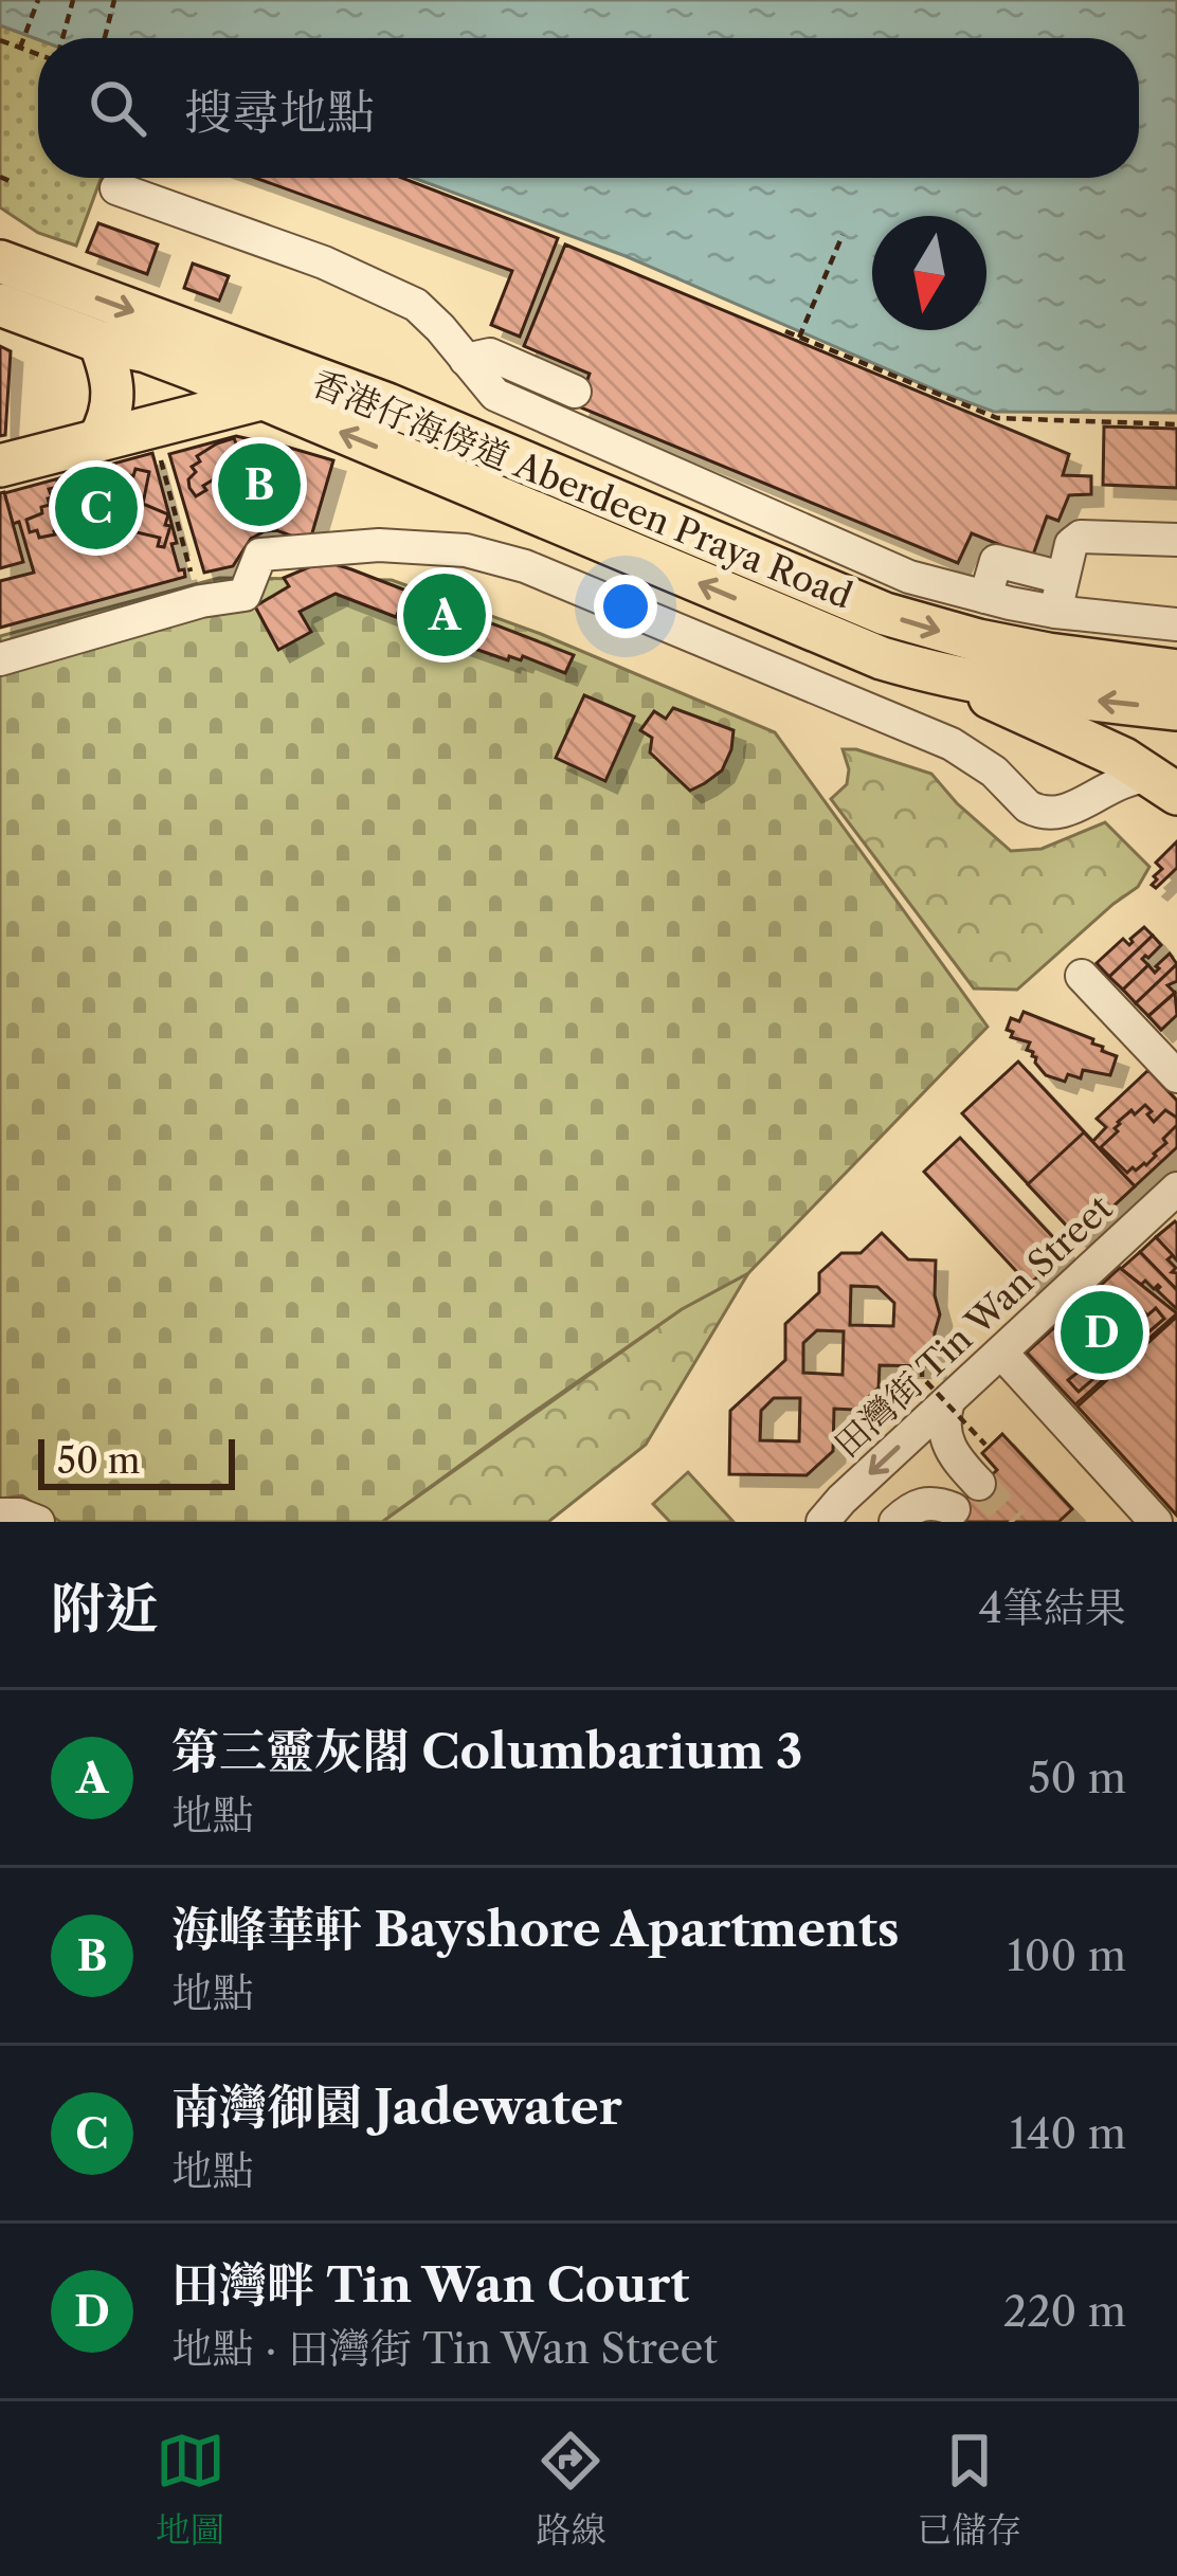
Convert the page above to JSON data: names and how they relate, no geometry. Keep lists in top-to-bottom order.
{
  "streets": {
    "main road": ["香港仔海傍道 Aberdeen Praya Road"],
    "street": ["田灣街 Tin Wan Street"]
  },
  "one_way": ["田灣街 Tin Wan Street"],
  "scale_bar": "50 m",
  "north": "bottom",
  "page": {
    "search": "搜尋地點",
    "pins": [
      "B",
      "C",
      "A",
      "D"
    ],
    "scale": "50 m",
    "heading": ["附近", "4筆結果"],
    "list": [
      {
        "mark": "A",
        "name": "第三靈灰閣 Columbarium 3",
        "note": "地點",
        "value": "50 m"
      },
      {
        "mark": "B",
        "name": "海峰華軒 Bayshore Apartments",
        "note": "地點",
        "value": "100 m"
      },
      {
        "mark": "C",
        "name": "南灣御園 Jadewater",
        "note": "地點",
        "value": "140 m"
      },
      {
        "mark": "D",
        "name": "田灣畔 Tin Wan Court",
        "note": "地點 · 田灣街 Tin Wan Street",
        "value": "220 m"
      }
    ],
    "nav": ["地圖", "路線", "已儲存"]
  }
}
